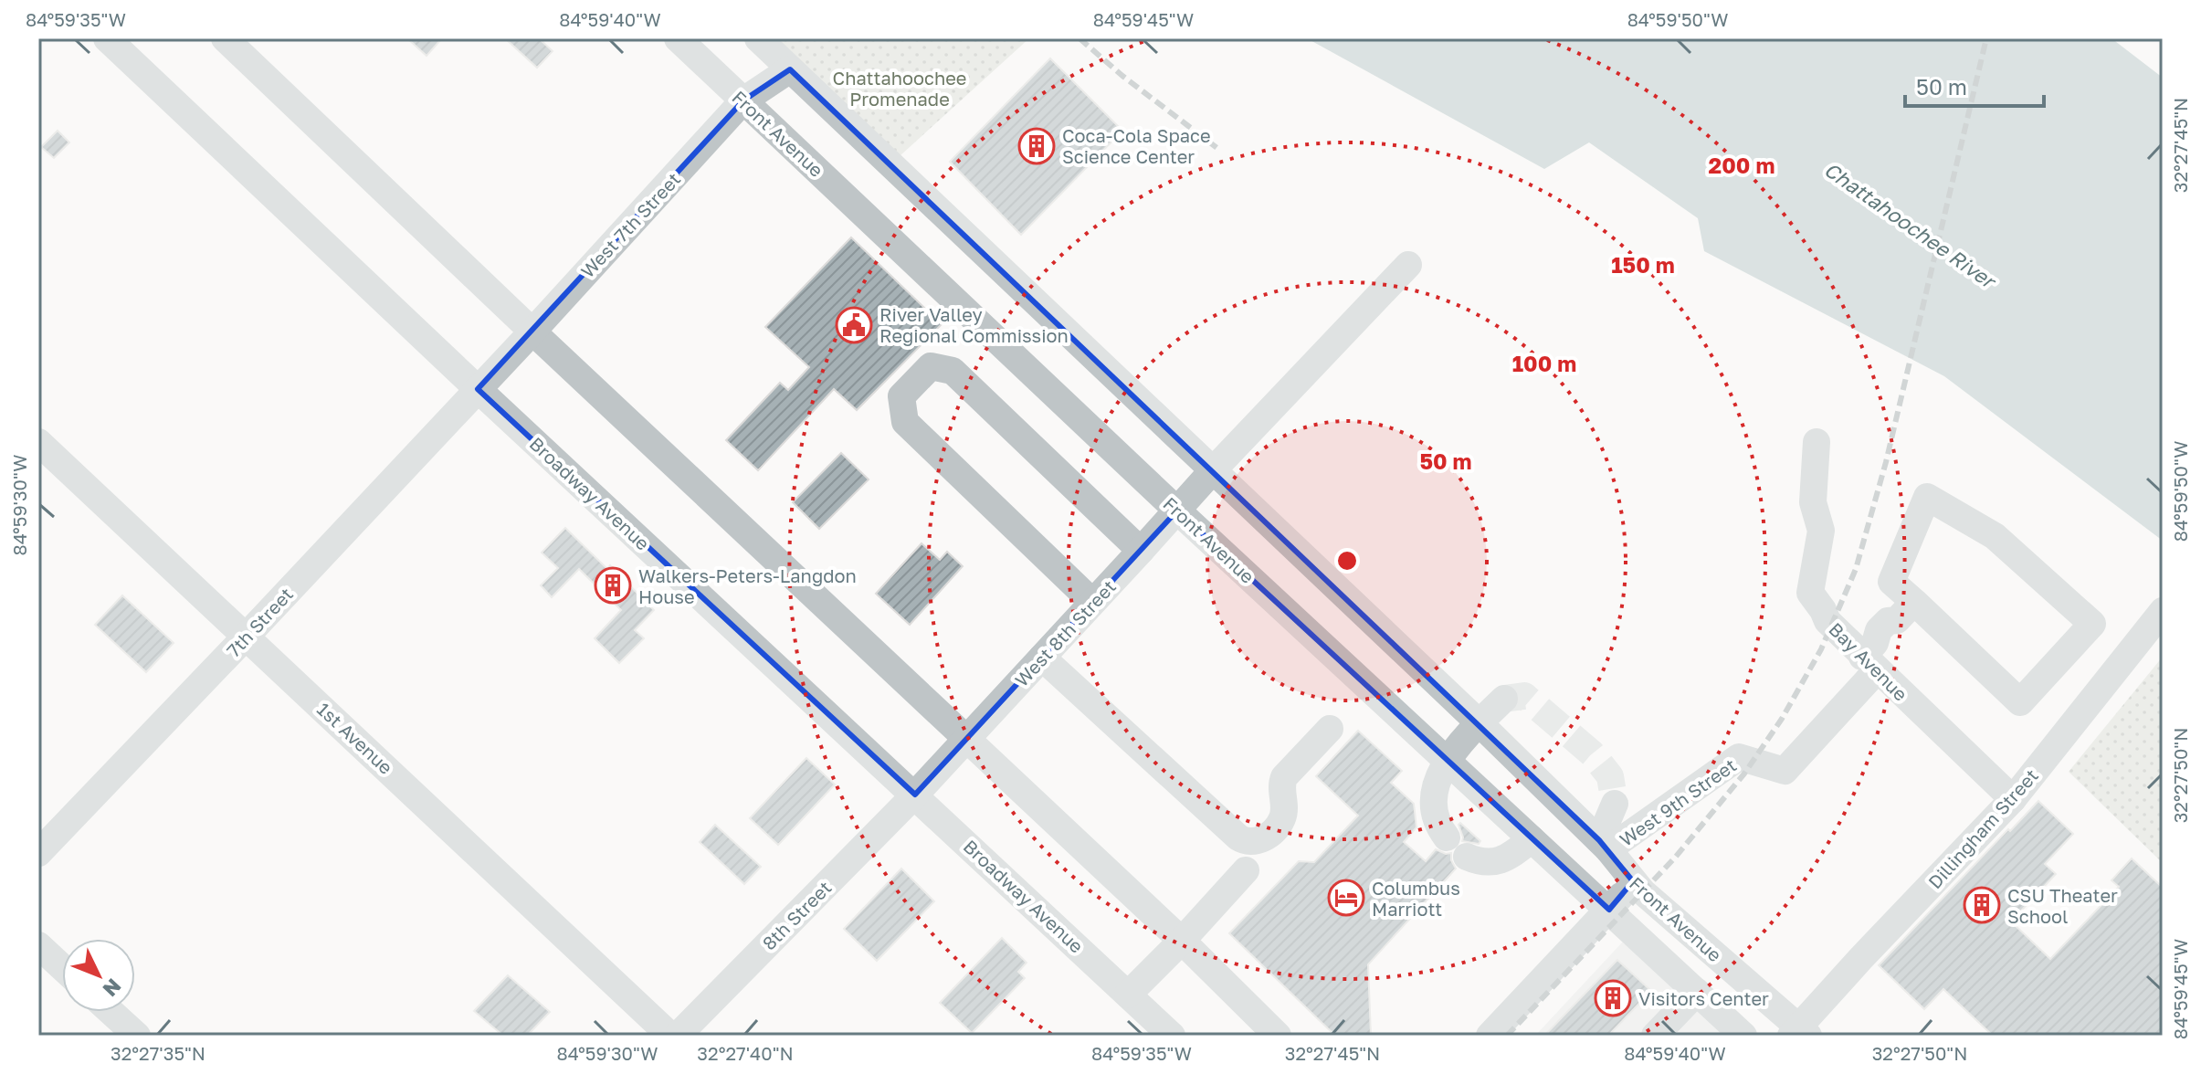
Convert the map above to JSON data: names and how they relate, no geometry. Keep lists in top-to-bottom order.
{
  "streets": {
    "street": [
      "Front Avenue",
      "West 7th Street",
      "Broadway Avenue",
      "7th Street",
      "West 8th Street",
      "Bay Avenue",
      "1st Avenue",
      "West 9th Street",
      "Dillingham Street",
      "8th Street"
    ]
  },
  "crossings": [
    ["Front Avenue", "West 7th Street"],
    ["Front Avenue", "West 8th Street"],
    ["Front Avenue", "West 9th Street"],
    ["Front Avenue", "Dillingham Street"],
    ["West 7th Street", "Broadway Avenue"],
    ["West 7th Street", "7th Street"],
    ["Broadway Avenue", "7th Street"],
    ["Broadway Avenue", "West 8th Street"],
    ["Broadway Avenue", "8th Street"],
    ["7th Street", "1st Avenue"],
    ["West 8th Street", "8th Street"],
    ["Bay Avenue", "West 9th Street"],
    ["Bay Avenue", "Dillingham Street"]
  ],
  "water": ["Chattahoochee River"],
  "parks": ["Chattahoochee Promenade"],
  "places": {
    "building": [
      "Coca-Cola Space Science Center",
      "Walkers-Peters-Langdon House",
      "CSU Theater School",
      "Visitors Center"
    ],
    "public building": ["River Valley Regional Commission"],
    "hotel": ["Columbus Marriott"]
  },
  "scale_bar": "50 m",
  "north": "bottom right",
  "coordinates": [
    "84°59'35\"W",
    "84°59'40\"W",
    "84°59'45\"W",
    "84°59'50\"W",
    "32°27'45\"N",
    "84°59'30\"W",
    "32°27'50\"N",
    "32°27'35\"N",
    "32°27'40\"N"
  ],
  "rings": [
    "200 m",
    "150 m",
    "100 m",
    "50 m"
  ]
}
